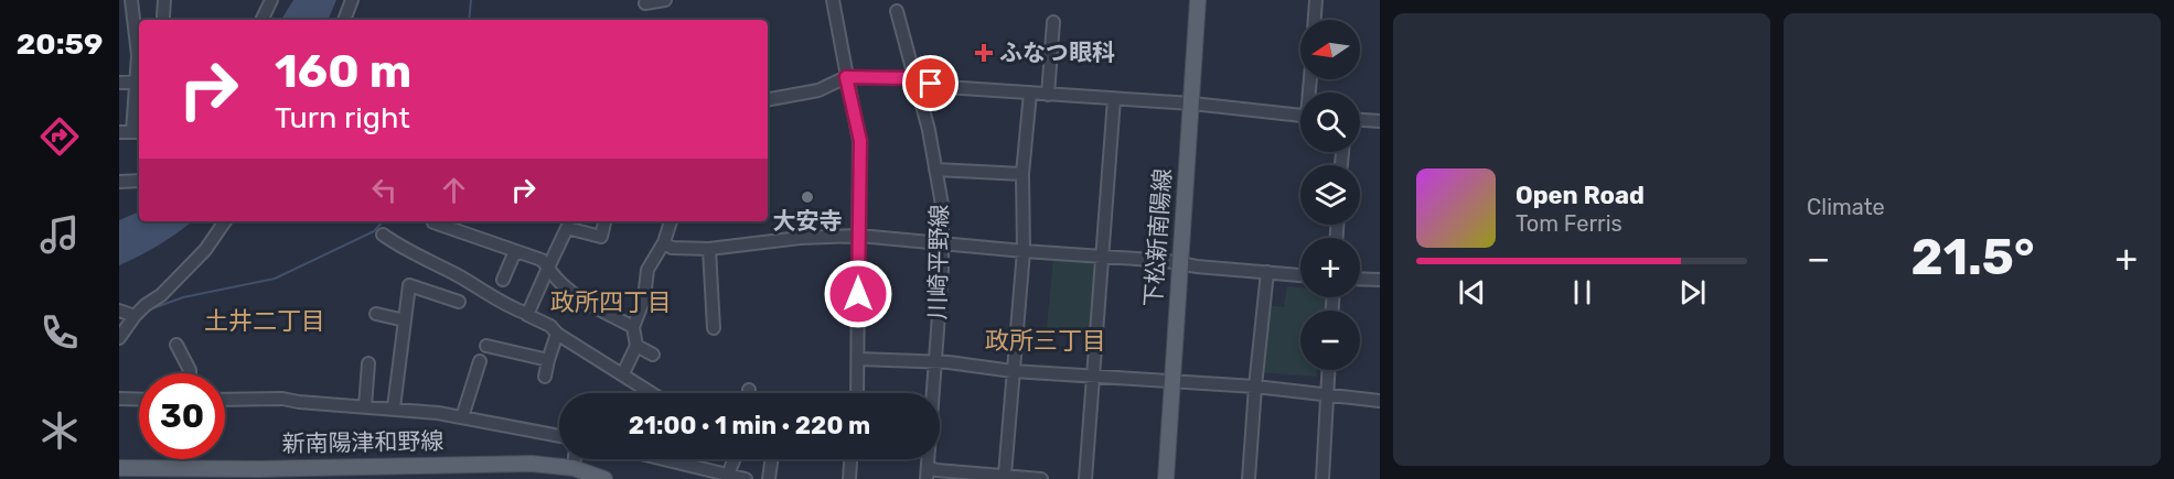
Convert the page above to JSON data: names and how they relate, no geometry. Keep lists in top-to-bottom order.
{
  "streets": {
    "main road": ["下松新南陽線", "新南陽津和野線"],
    "street": ["川崎平野線"]
  },
  "districts": ["政所四丁目", "土井二丁目", "政所三丁目"],
  "places": {
    "health": ["ふなつ眼科"],
    "other": ["大安寺"]
  },
  "north": "left",
  "page": {
    "tabs": "20:59",
    "tile": "Climate",
    "map_buttons": ["+", "−"],
    "turn": ["160 m", "Turn right"],
    "song": ["Open Road", "Tom Ferris"],
    "heat": ["−", "21.5°", "+"],
    "limit": "30",
    "trip": "21:00 · 1 min · 220 m"
  }
}
